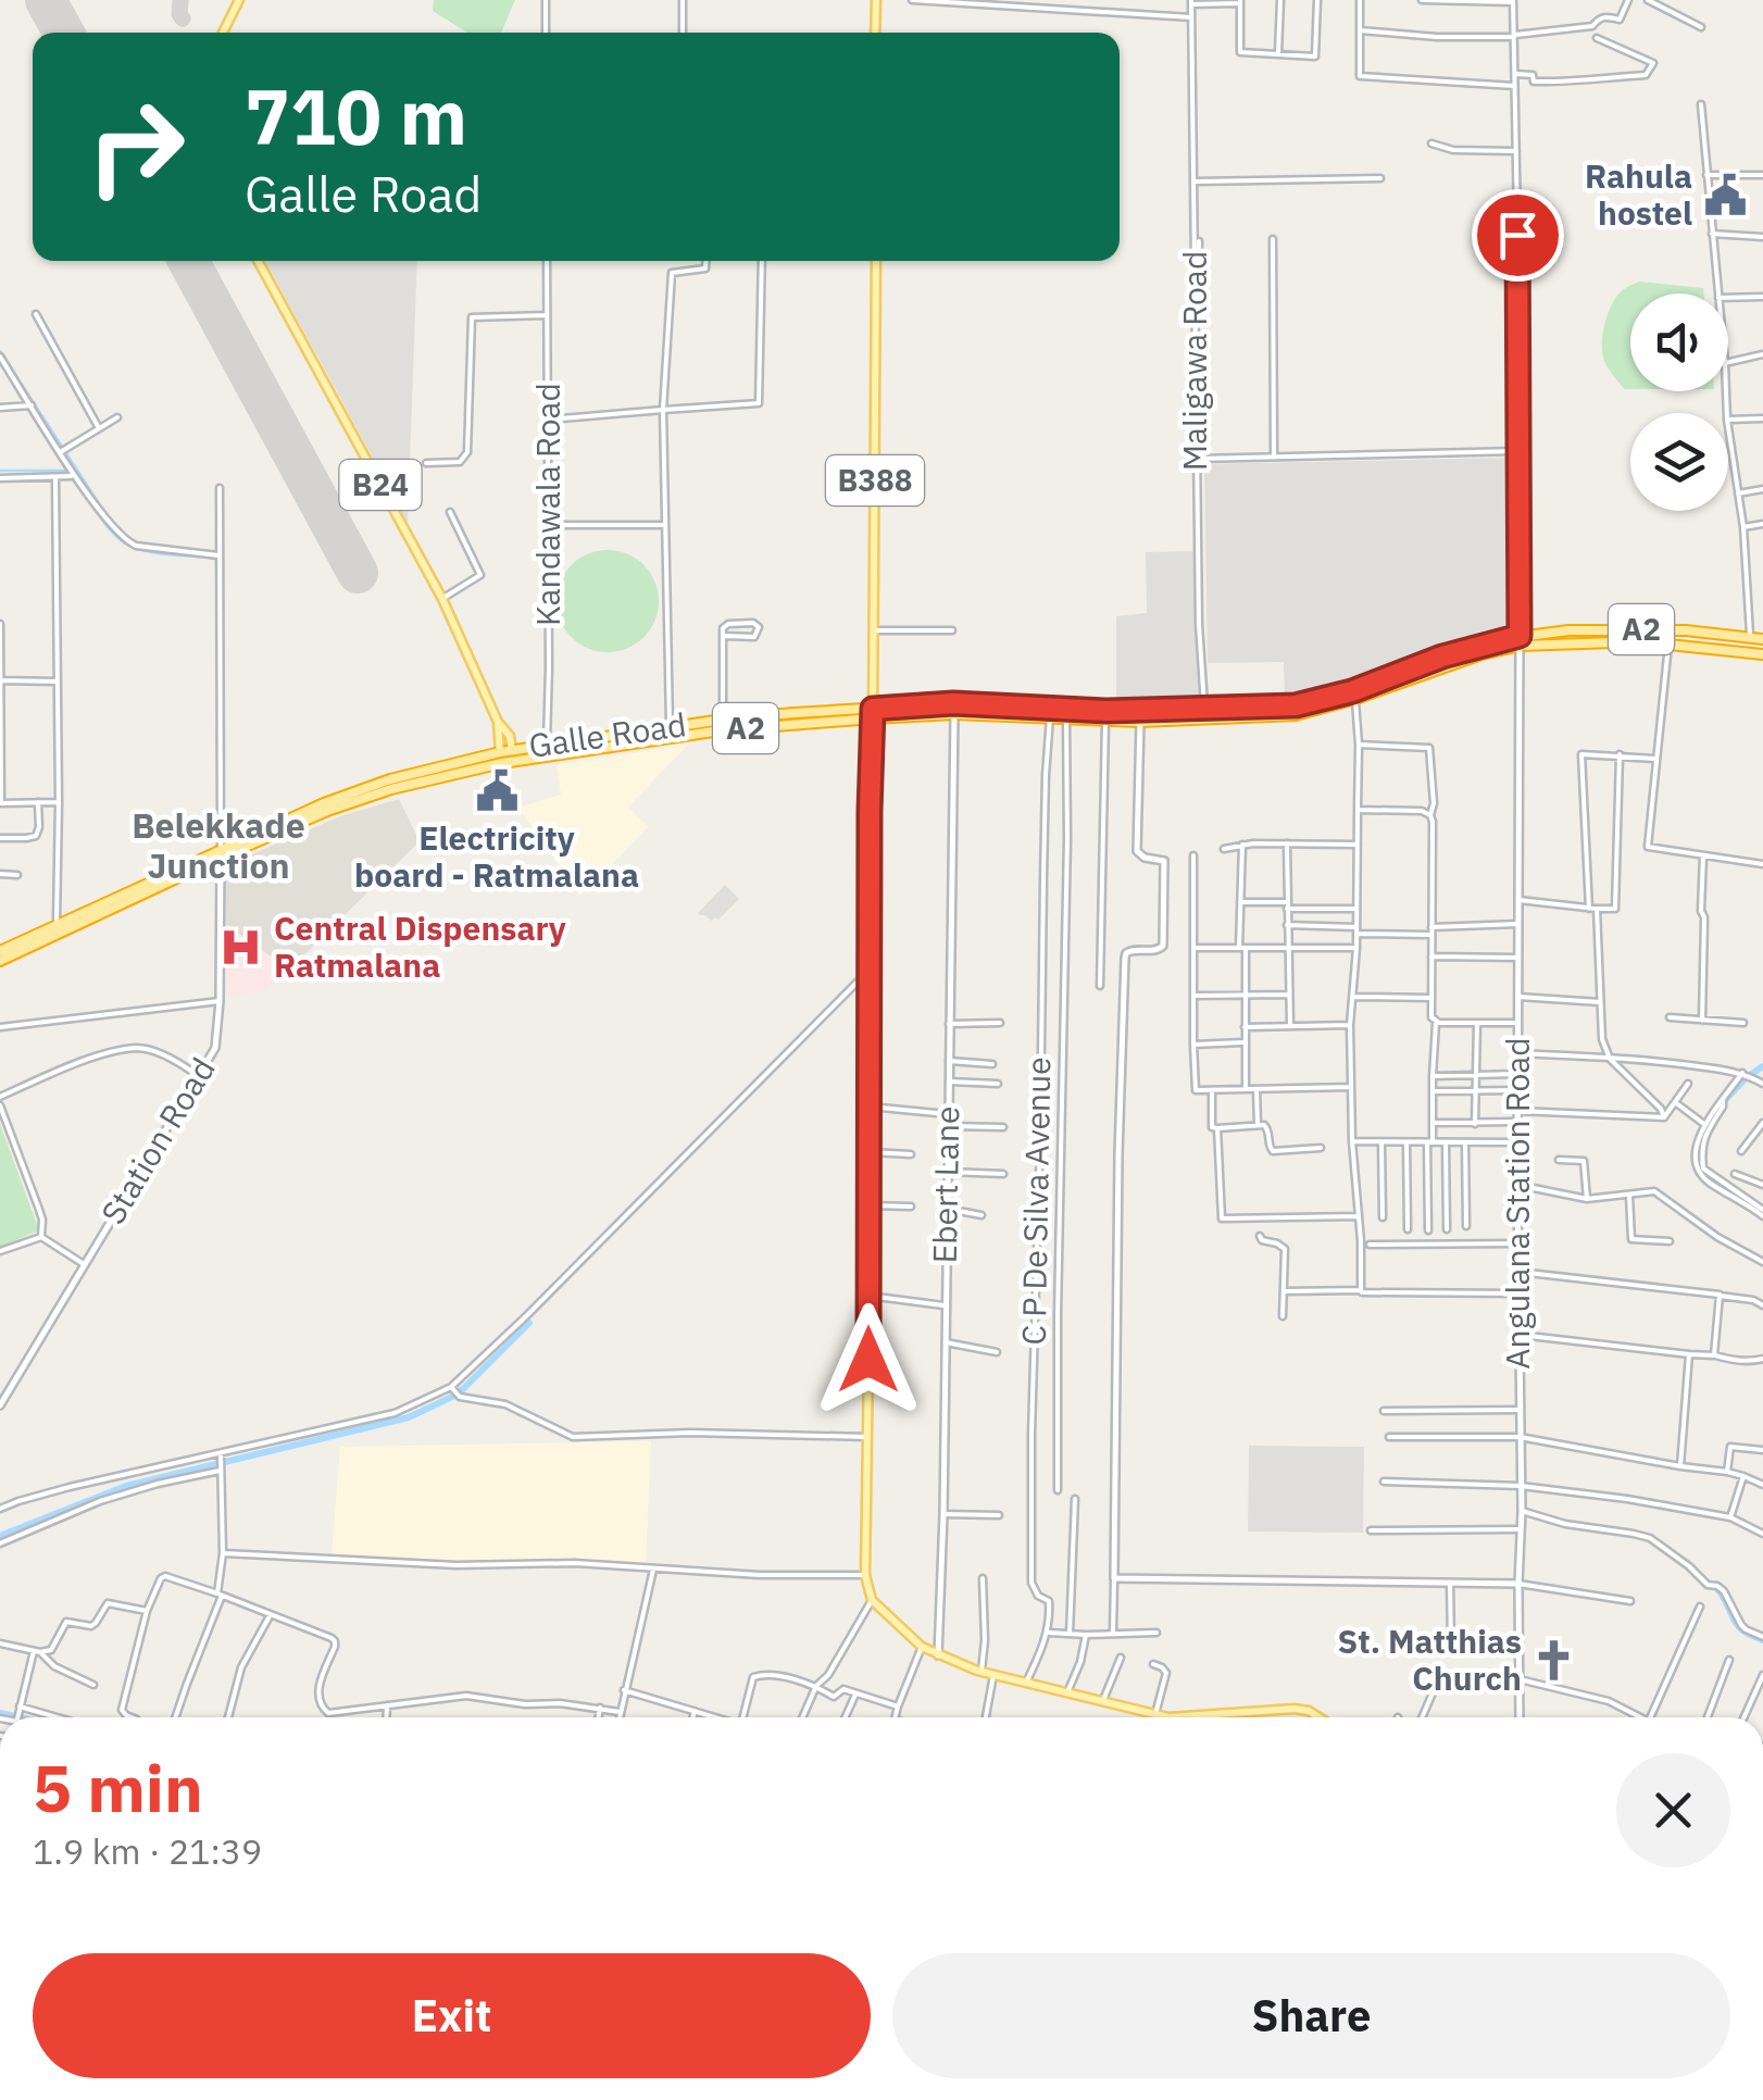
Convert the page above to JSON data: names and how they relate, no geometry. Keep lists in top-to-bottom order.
{
  "streets": {
    "highway": ["A2", "Galle Road"],
    "main road": ["B388", "B24"],
    "street": [
      "Maligawa Road",
      "Kandawala Road",
      "Station Road",
      "Ebert Lane",
      "C P De Silva Avenue",
      "Angulana Station Road"
    ]
  },
  "crossings": [
    ["Maligawa Road", "Galle Road"],
    ["B388", "Galle Road"],
    ["B24", "Galle Road"],
    ["Kandawala Road", "Galle Road"],
    ["Galle Road", "Station Road"],
    ["Galle Road", "Ebert Lane"],
    ["Galle Road", "C P De Silva Avenue"],
    ["Galle Road", "Angulana Station Road"]
  ],
  "districts": ["Belekkade Junction"],
  "places": {
    "public building": ["Rahula hostel", "Electricity board - Ratmalana"],
    "hospital": ["Central Dispensary Ratmalana"],
    "church": ["St. Matthias Church"]
  },
  "page": {
    "turn": ["710 m", "Galle Road"],
    "heading": ["5 min", "1.9 km · 21:39"],
    "buttons": ["Exit", "Share"]
  }
}
